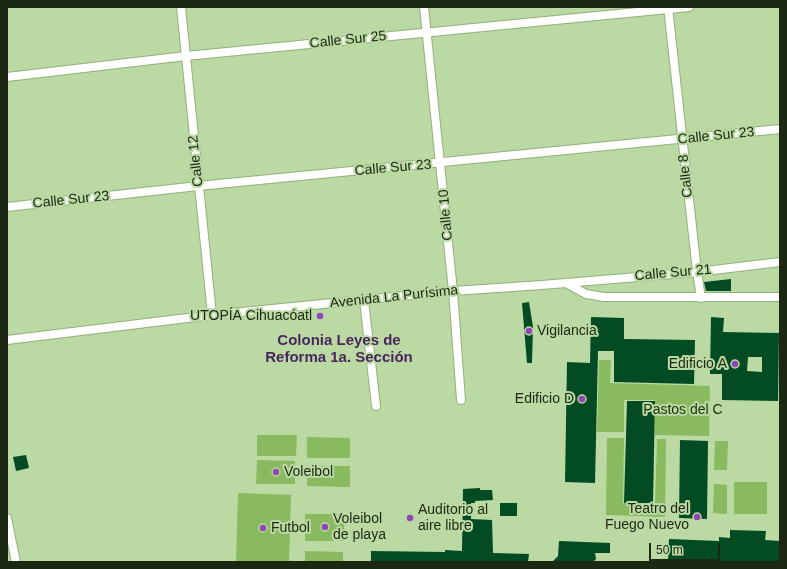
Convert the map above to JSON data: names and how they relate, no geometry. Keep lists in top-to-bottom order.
{
  "streets": {
    "street": [
      "Calle Sur 25",
      "Calle Sur 23",
      "Calle 12",
      "Calle 8",
      "Calle 10",
      "Calle Sur 21",
      "Avenida La Purísima"
    ]
  },
  "crossings": [
    ["Calle Sur 25", "Calle 12"],
    ["Calle Sur 25", "Calle 8"],
    ["Calle Sur 25", "Calle 10"],
    ["Calle Sur 23", "Calle 12"],
    ["Calle Sur 23", "Calle 8"],
    ["Calle Sur 23", "Calle 10"],
    ["Calle 12", "Avenida La Purísima"],
    ["Calle 8", "Calle Sur 21"],
    ["Calle 10", "Avenida La Purísima"],
    ["Calle Sur 21", "Avenida La Purísima"]
  ],
  "districts": ["Colonia Leyes de Reforma 1a. Sección"],
  "parks": ["Pastos del C"],
  "places": [
    "UTOPÍA Cihuacóatl",
    "Vigilancia",
    "Edificio A",
    "Edificio D",
    "Voleibol",
    "Teatro del Fuego Nuevo",
    "Auditorio al aire libre",
    "Voleibol de playa",
    "Futbol"
  ],
  "scale_bar": "50 m"
}
